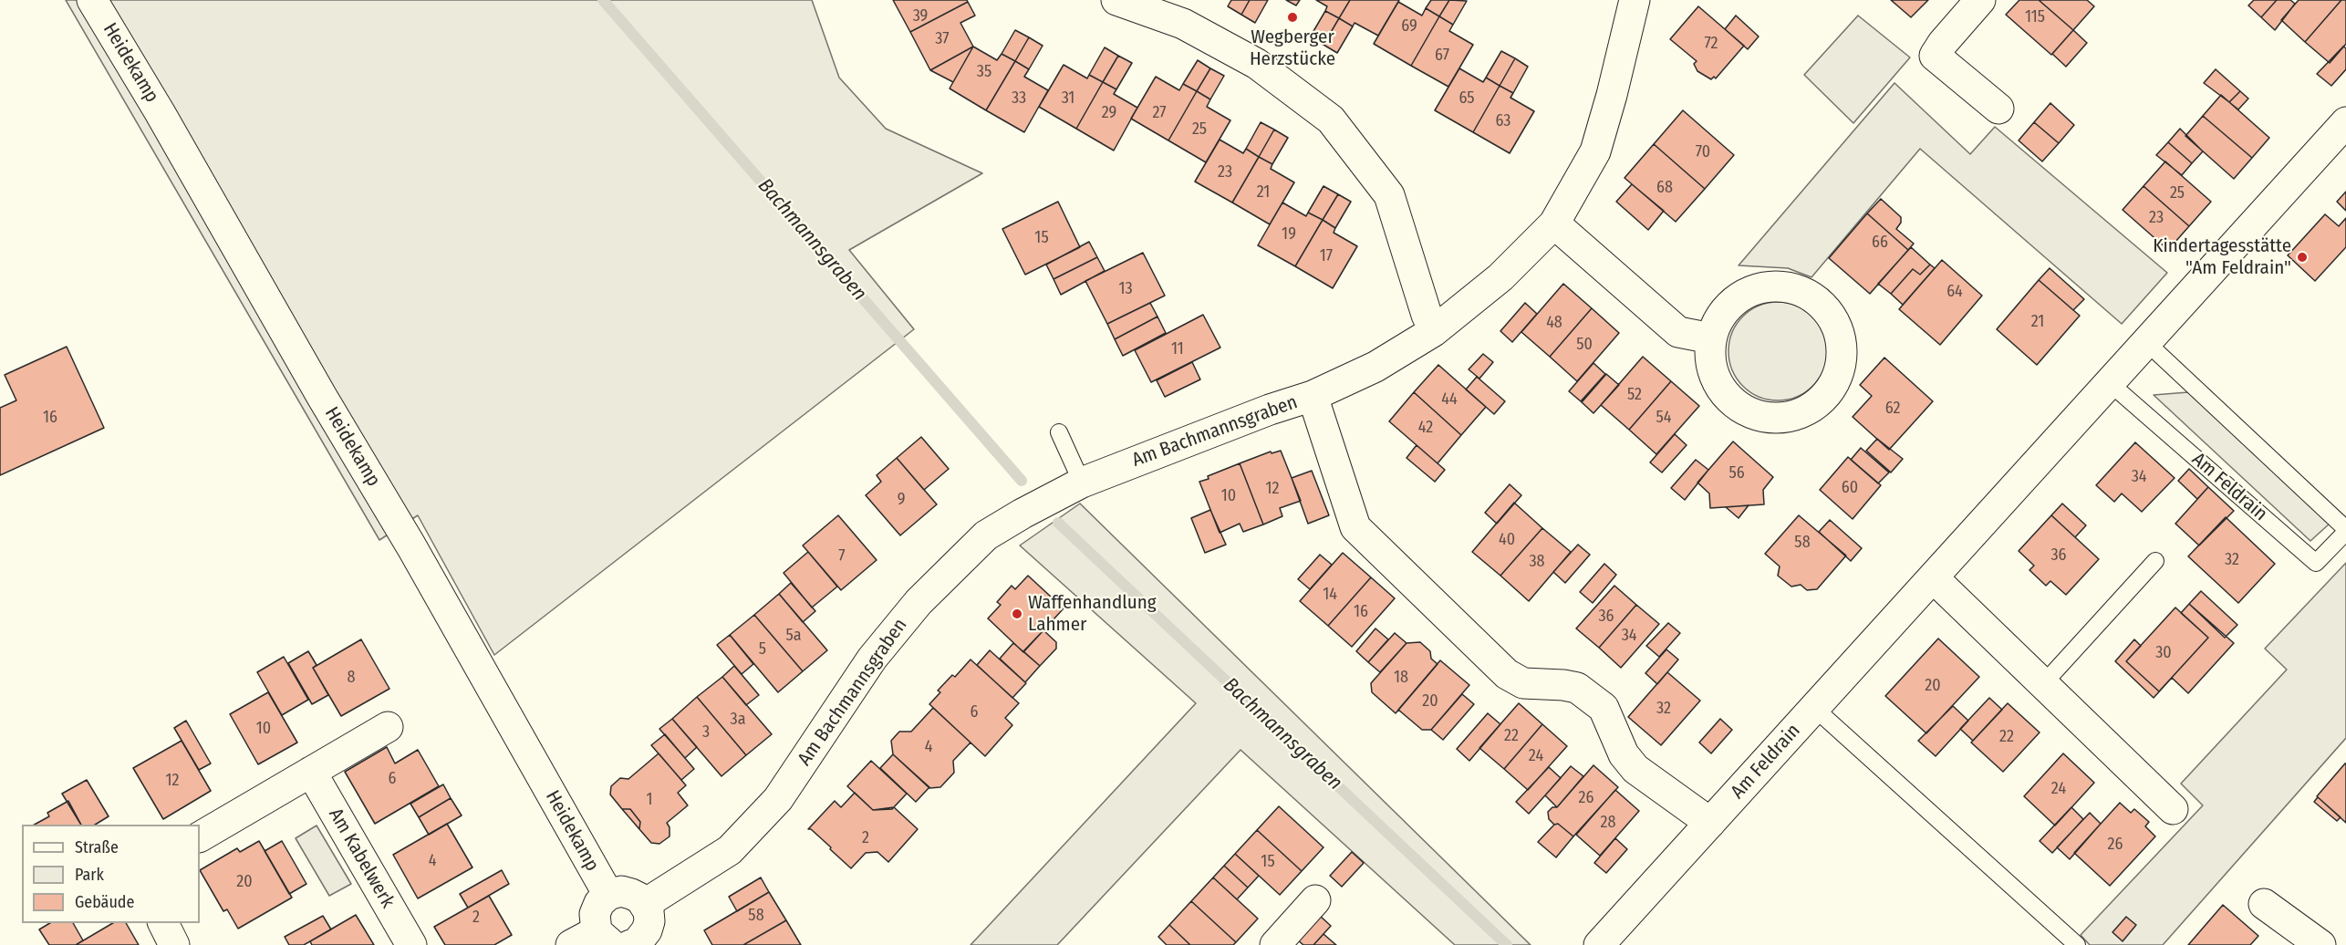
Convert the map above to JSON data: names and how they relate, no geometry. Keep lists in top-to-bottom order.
{
  "streets": {
    "street": [
      "Heidekamp",
      "Am Bachmannsgraben",
      "Am Feldrain",
      "Am Kabelwerk"
    ]
  },
  "crossings": [
    ["Heidekamp", "Am Bachmannsgraben"],
    ["Am Bachmannsgraben", "Am Feldrain"]
  ],
  "water": ["Bachmannsgraben"],
  "places": ["Wegberger Herzstücke", "Kindertagesstätte \"Am Feldrain\"", "Waffenhandlung Lahmer"],
  "house_numbers": [
    "39",
    "115",
    "69",
    "37",
    "72",
    "67",
    "35",
    "33",
    "31",
    "65",
    "29",
    "27",
    "63",
    "25",
    "70",
    "23",
    "68",
    "21",
    "25",
    "23",
    "19",
    "15",
    "66",
    "17",
    "13",
    "64",
    "21",
    "48",
    "50",
    "11",
    "52",
    "44",
    "62",
    "16",
    "54",
    "42",
    "56",
    "34",
    "60",
    "12",
    "10",
    "9",
    "40",
    "58",
    "36",
    "7",
    "32",
    "38",
    "14",
    "16",
    "36",
    "5a",
    "34",
    "5",
    "30",
    "8",
    "18",
    "20",
    "20",
    "32",
    "6",
    "3a",
    "10",
    "3",
    "22",
    "22",
    "4",
    "24",
    "6",
    "12",
    "24",
    "26",
    "1",
    "28",
    "2",
    "26",
    "4",
    "15",
    "20",
    "58",
    "2"
  ],
  "legend": ["Straße", "Park", "Gebäude"]
}
